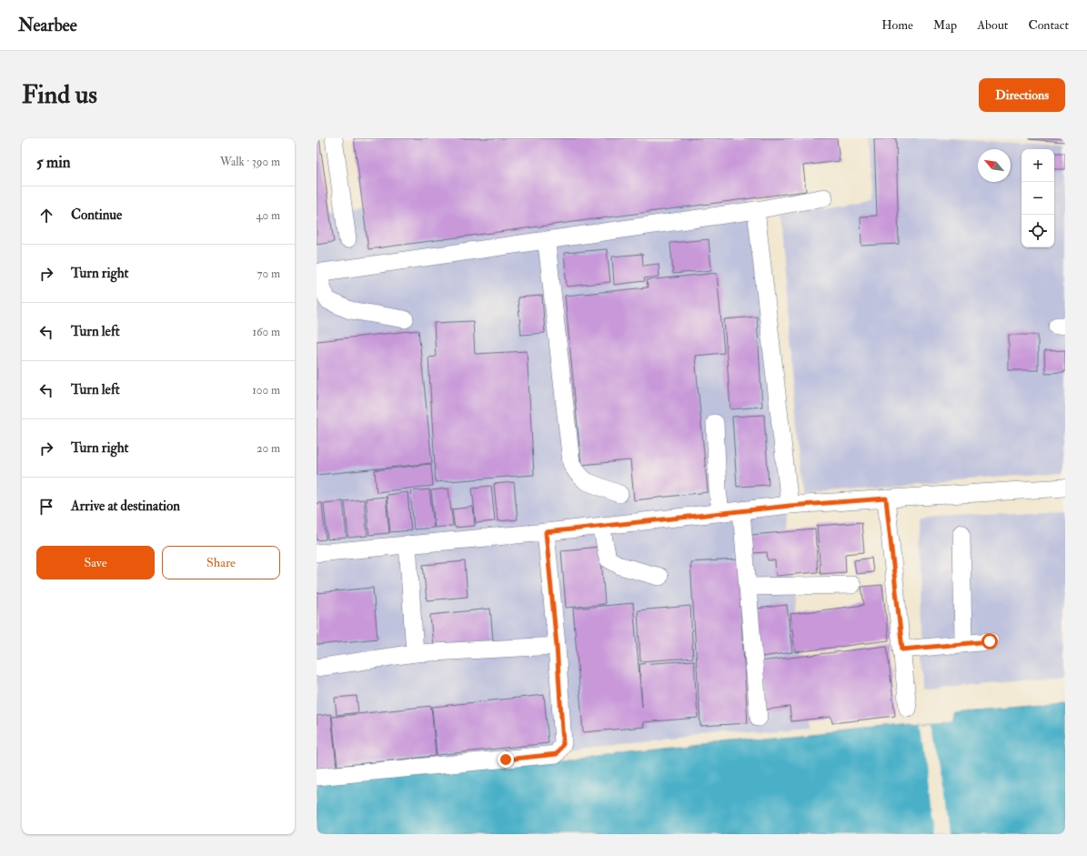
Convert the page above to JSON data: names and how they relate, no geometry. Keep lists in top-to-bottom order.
{
  "north": "top left",
  "page": {
    "header": "Nearbee",
    "nav": [
      "Home",
      "Map",
      "About",
      "Contact"
    ],
    "buttons": [
      "Directions",
      ["Save", "Share"]
    ],
    "title": "Find us",
    "heading": ["5 min", "Walk · 390 m"],
    "map_buttons": ["+", "−"],
    "list": [
      ["Continue", "40 m"],
      ["Turn right", "70 m"],
      ["Turn left", "160 m"],
      ["Turn left", "100 m"],
      ["Turn right", "20 m"],
      "Arrive at destination"
    ]
  }
}
